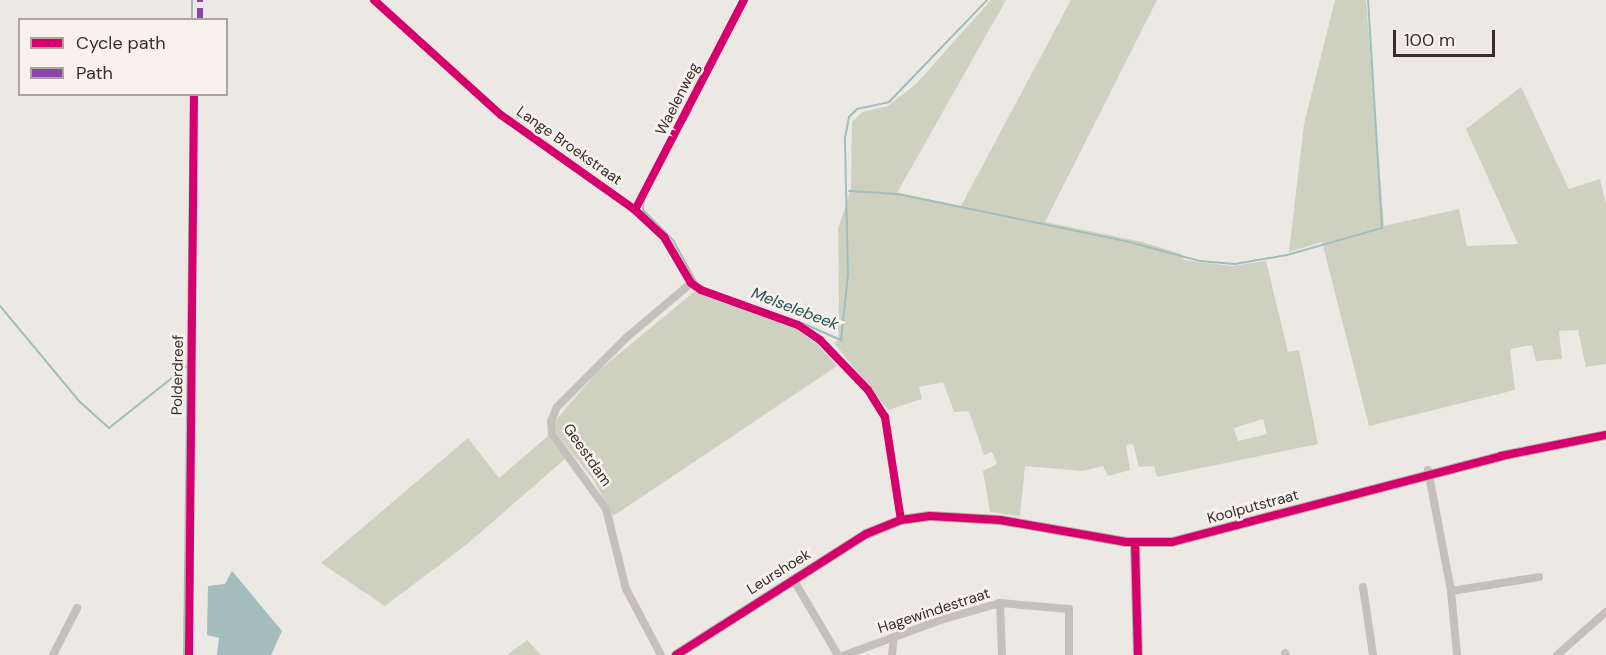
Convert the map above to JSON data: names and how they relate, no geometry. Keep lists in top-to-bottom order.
{
  "streets": {
    "street": [
      "Waelenweg",
      "Lange Broekstraat",
      "Geestdam",
      "Koolputstraat",
      "Leurshoek",
      "Hagewindestraat"
    ],
    "cycle path": ["Polderdreef"]
  },
  "crossings": [
    ["Waelenweg", "Lange Broekstraat"],
    ["Lange Broekstraat", "Geestdam"],
    ["Koolputstraat", "Leurshoek"]
  ],
  "water": ["Melselebeek"],
  "legend": ["Cycle path", "Path"],
  "scale_bar": "100 m"
}
